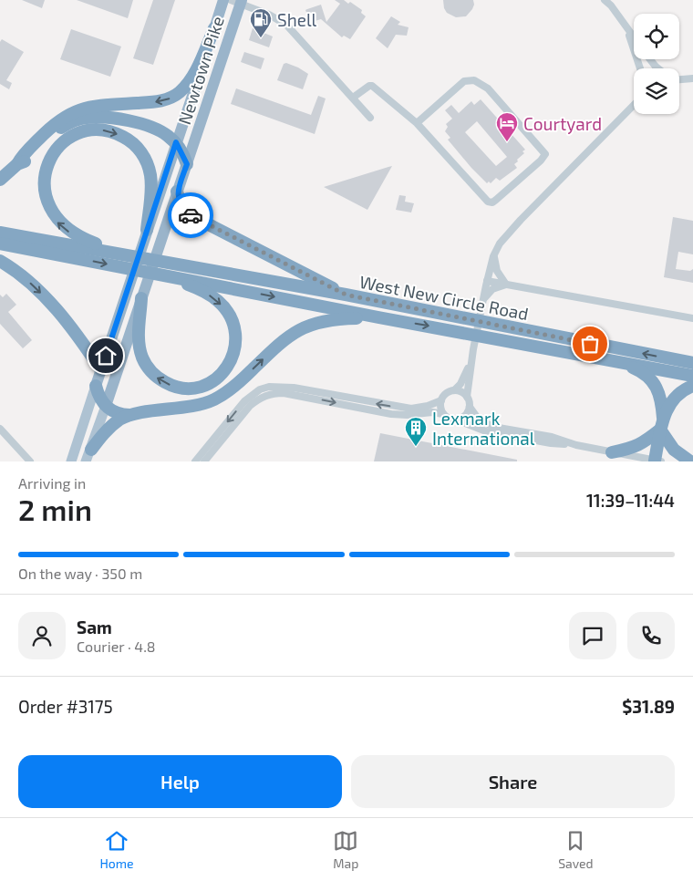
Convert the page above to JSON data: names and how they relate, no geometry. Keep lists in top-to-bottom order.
{
  "streets": {
    "highway": ["Newtown Pike", "West New Circle Road"]
  },
  "places": {
    "fuel station": ["Shell"],
    "hotel": ["Courtyard"],
    "building": ["Lexmark International"]
  },
  "page": {
    "heading": ["2 min", "Arriving in", "11:39–11:44"],
    "panel": [
      "Sam",
      "Courier · 4.8",
      "Order #3175",
      "$31.89"
    ],
    "bar": "On the way · 350 m",
    "buttons": ["Help", "Share"],
    "tabs": ["Home", "Map", "Saved"]
  }
}
